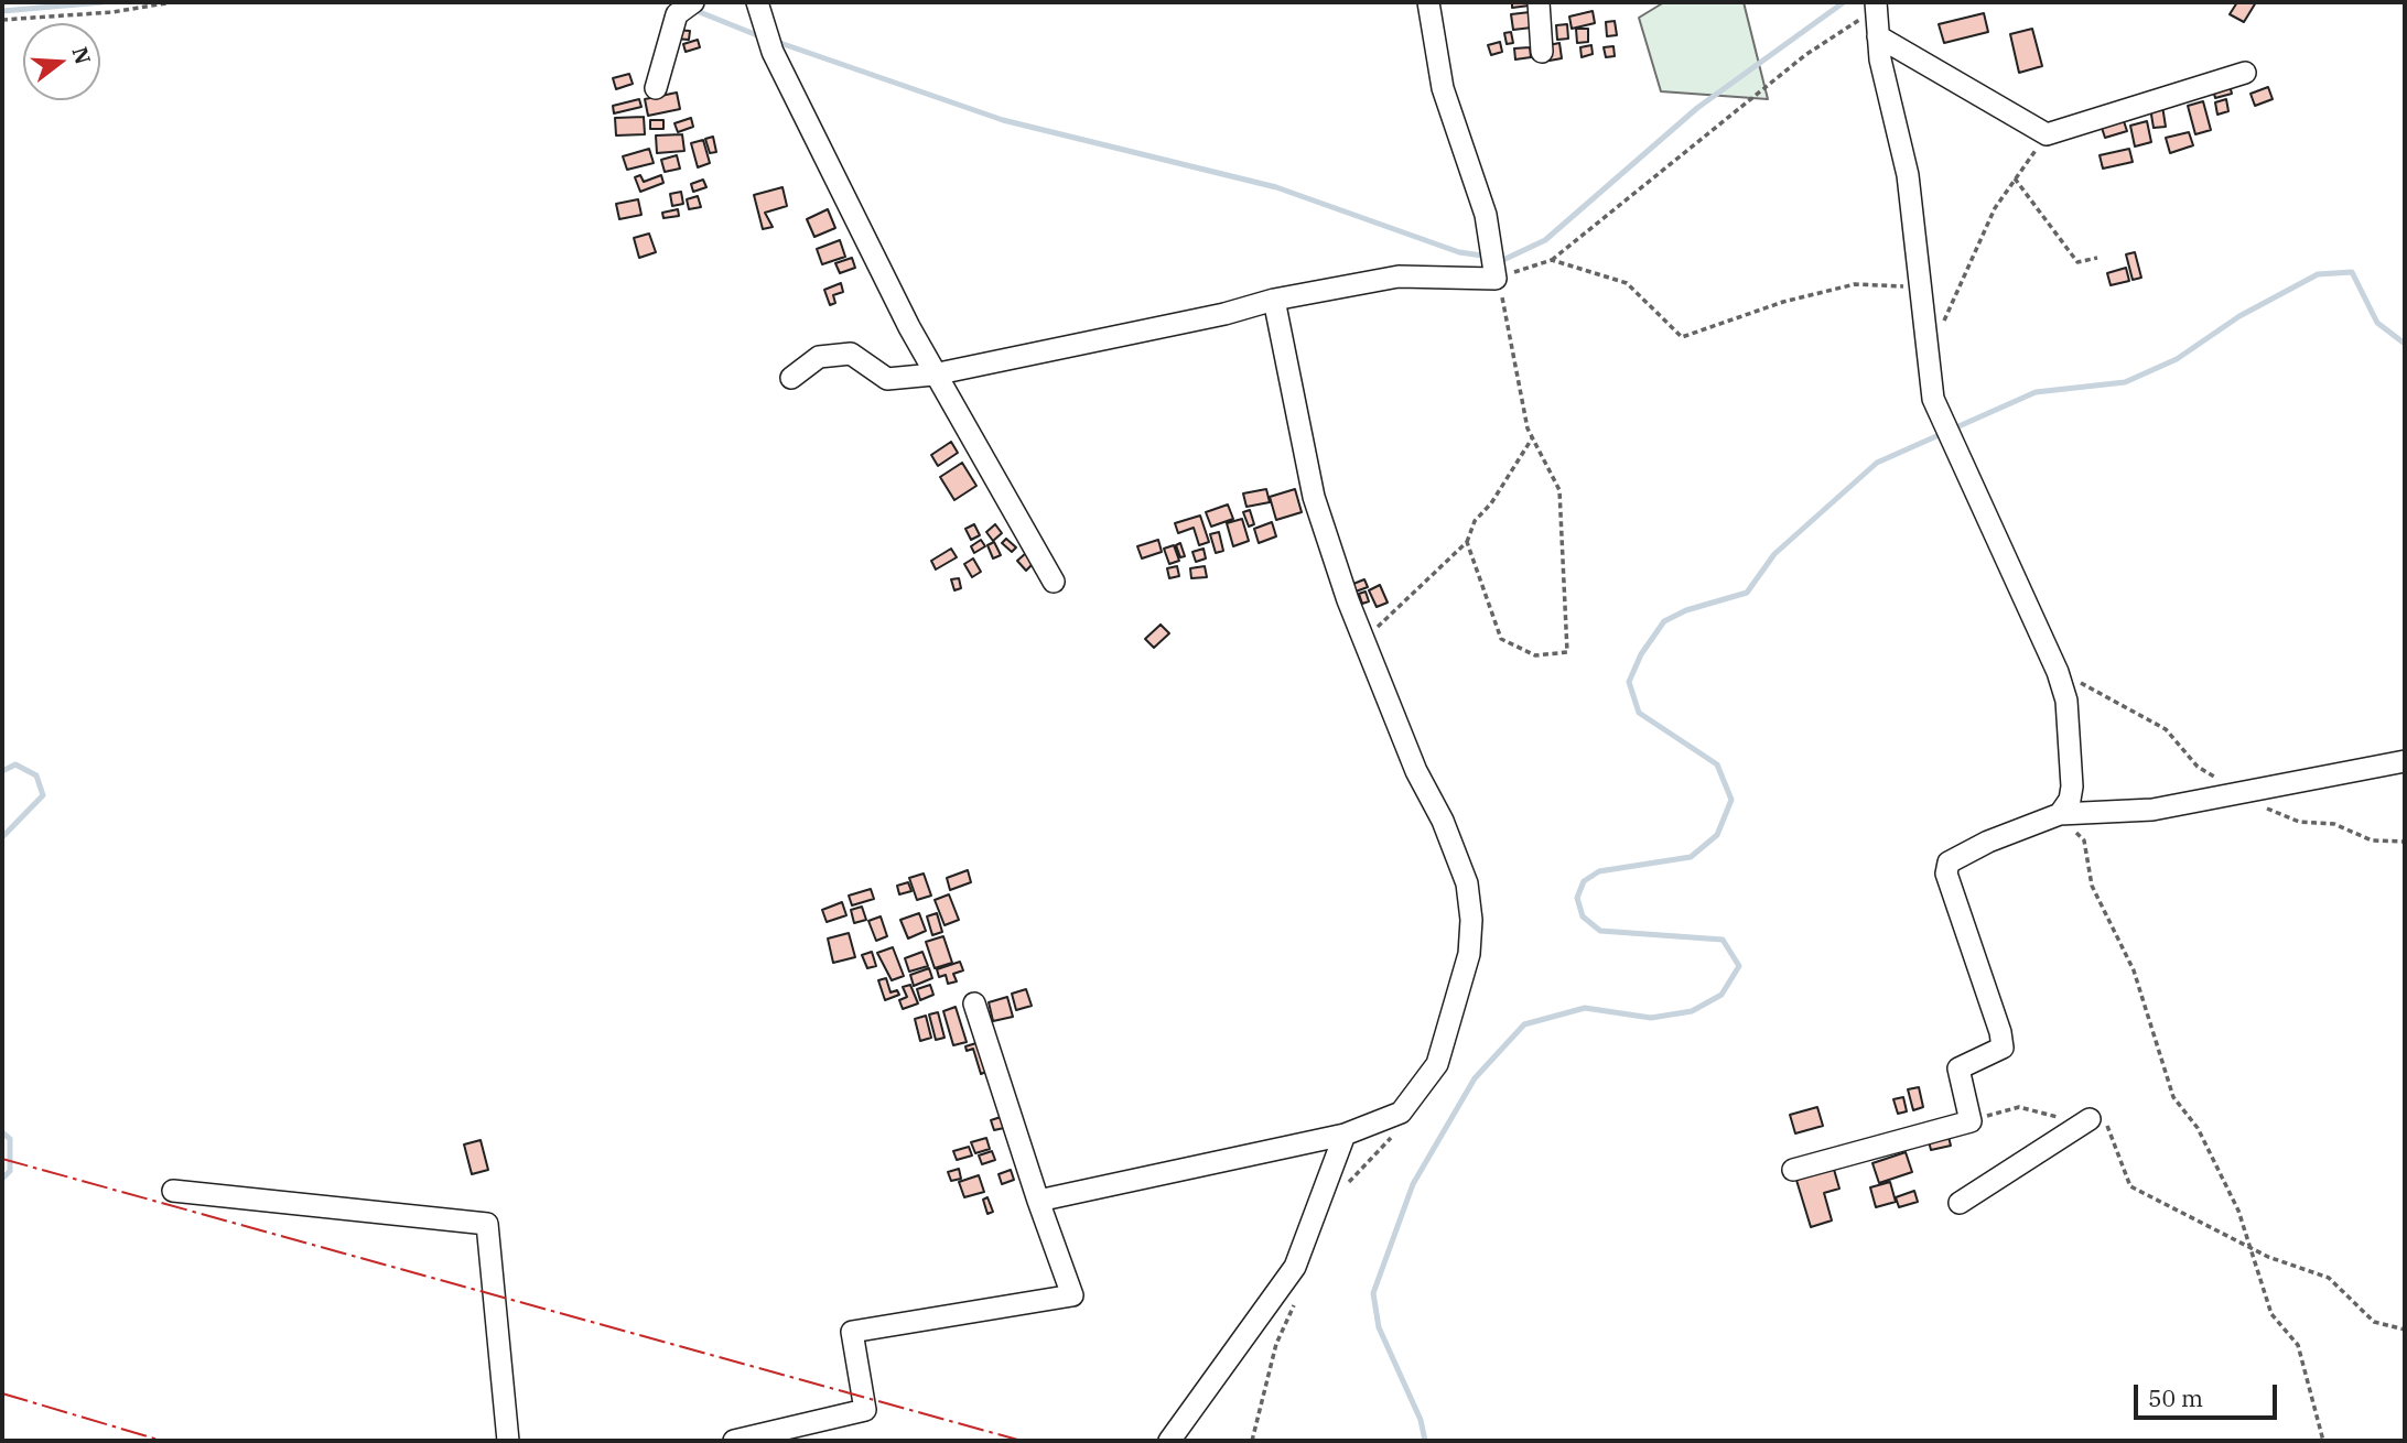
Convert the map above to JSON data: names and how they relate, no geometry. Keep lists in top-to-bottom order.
{
  "scale_bar": "50 m",
  "north": "right"
}
